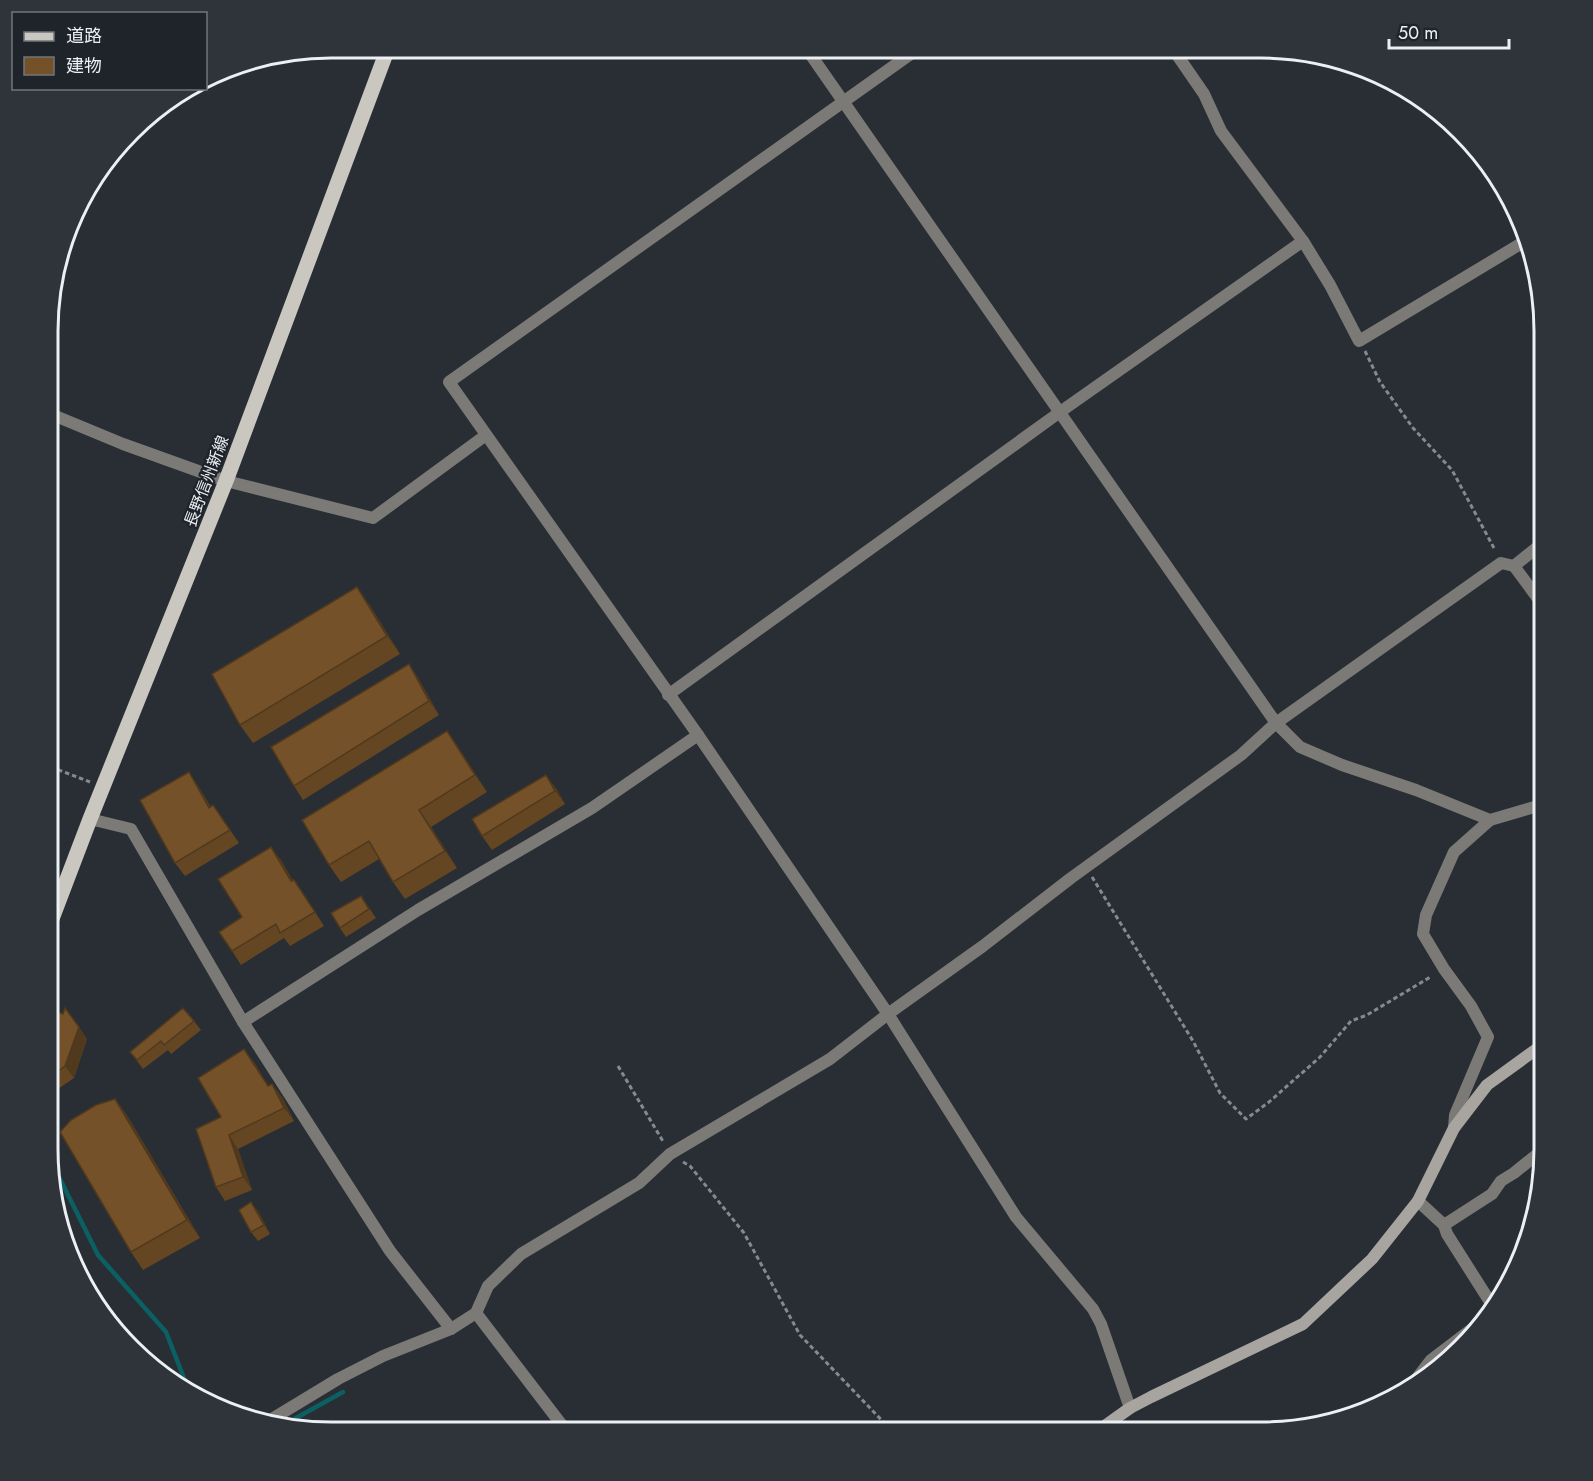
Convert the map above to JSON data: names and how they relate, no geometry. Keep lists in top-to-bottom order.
{
  "streets": {
    "main road": ["長野信州新線"]
  },
  "legend": ["道路", "建物"],
  "scale_bar": "50 m"
}
